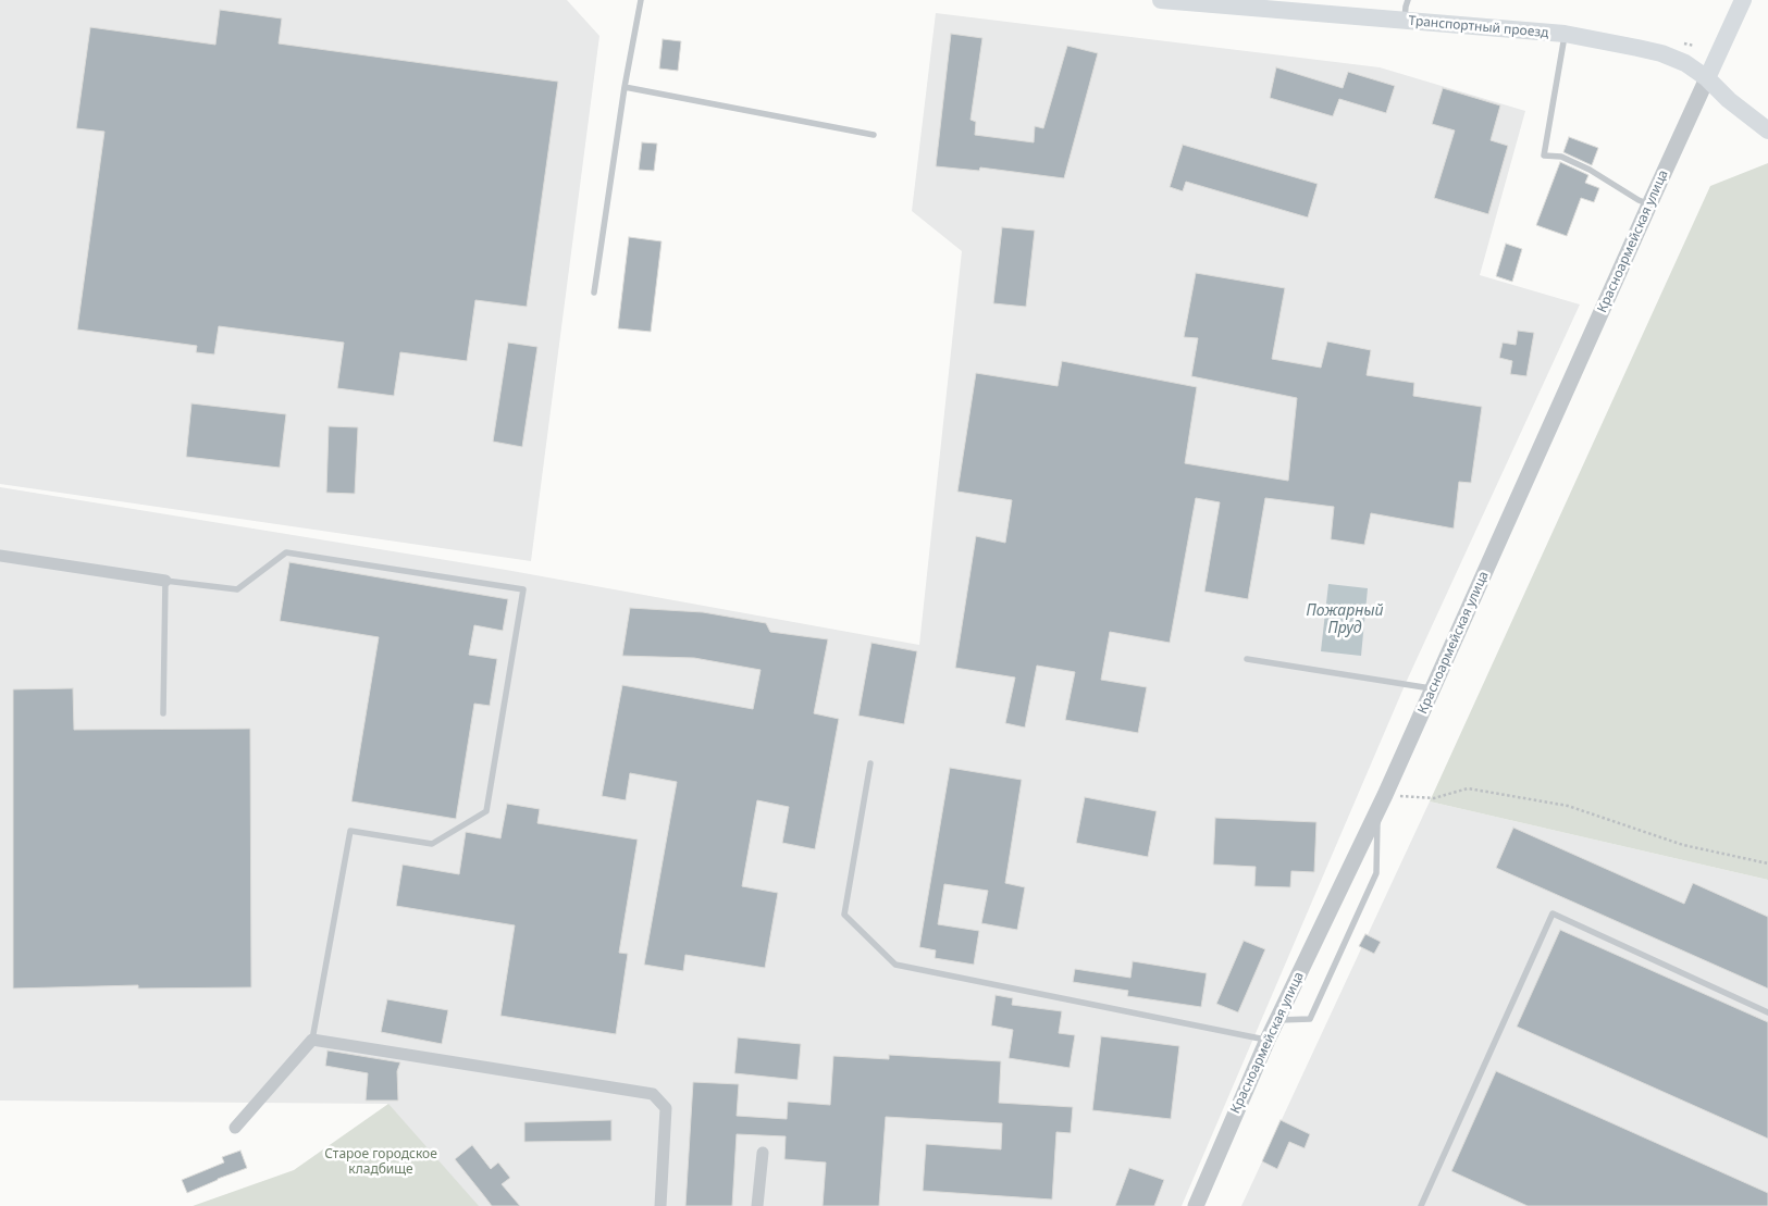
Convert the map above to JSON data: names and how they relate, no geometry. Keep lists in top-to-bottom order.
{
  "streets": {
    "main road": ["Транспортный проезд"],
    "street": ["Красноармейская улица"]
  },
  "crossings": [
    ["Транспортный проезд", "Красноармейская улица"]
  ],
  "water": ["Пожарный Пруд"],
  "parks": ["Старое городское кладбище"]
}
